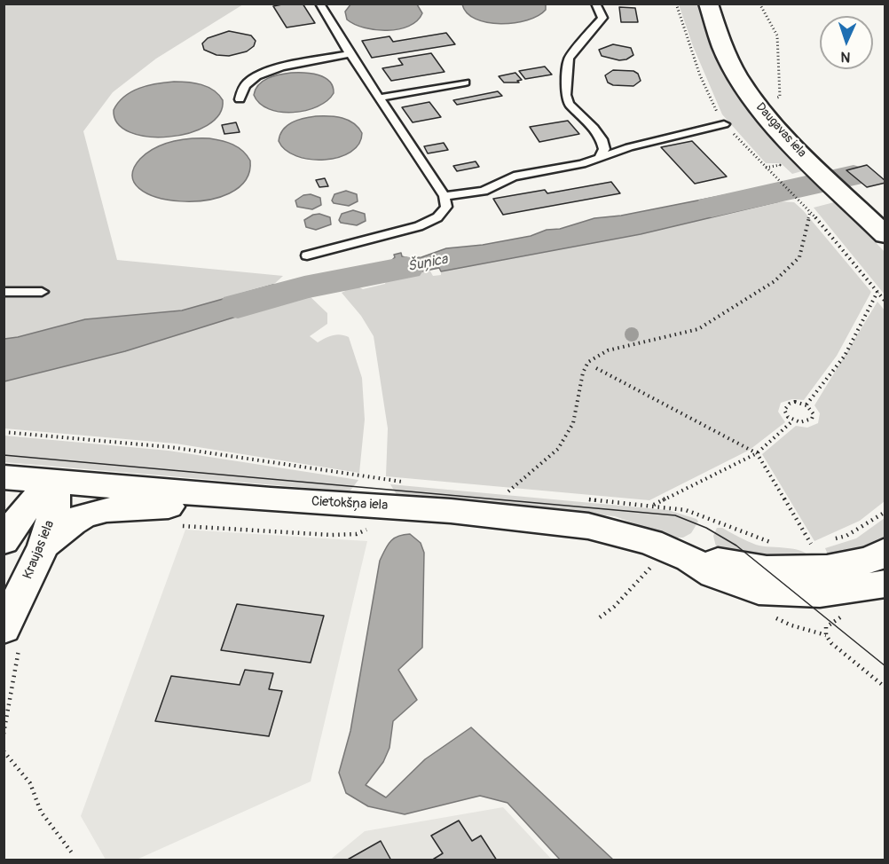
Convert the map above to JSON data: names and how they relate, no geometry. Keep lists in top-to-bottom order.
{
  "streets": {
    "street": ["Daugavas iela", "Cietokšņa iela", "Kraujas iela"]
  },
  "crossings": [
    ["Cietokšņa iela", "Kraujas iela"]
  ],
  "water": ["Šuņica"],
  "north": "bottom"
}
